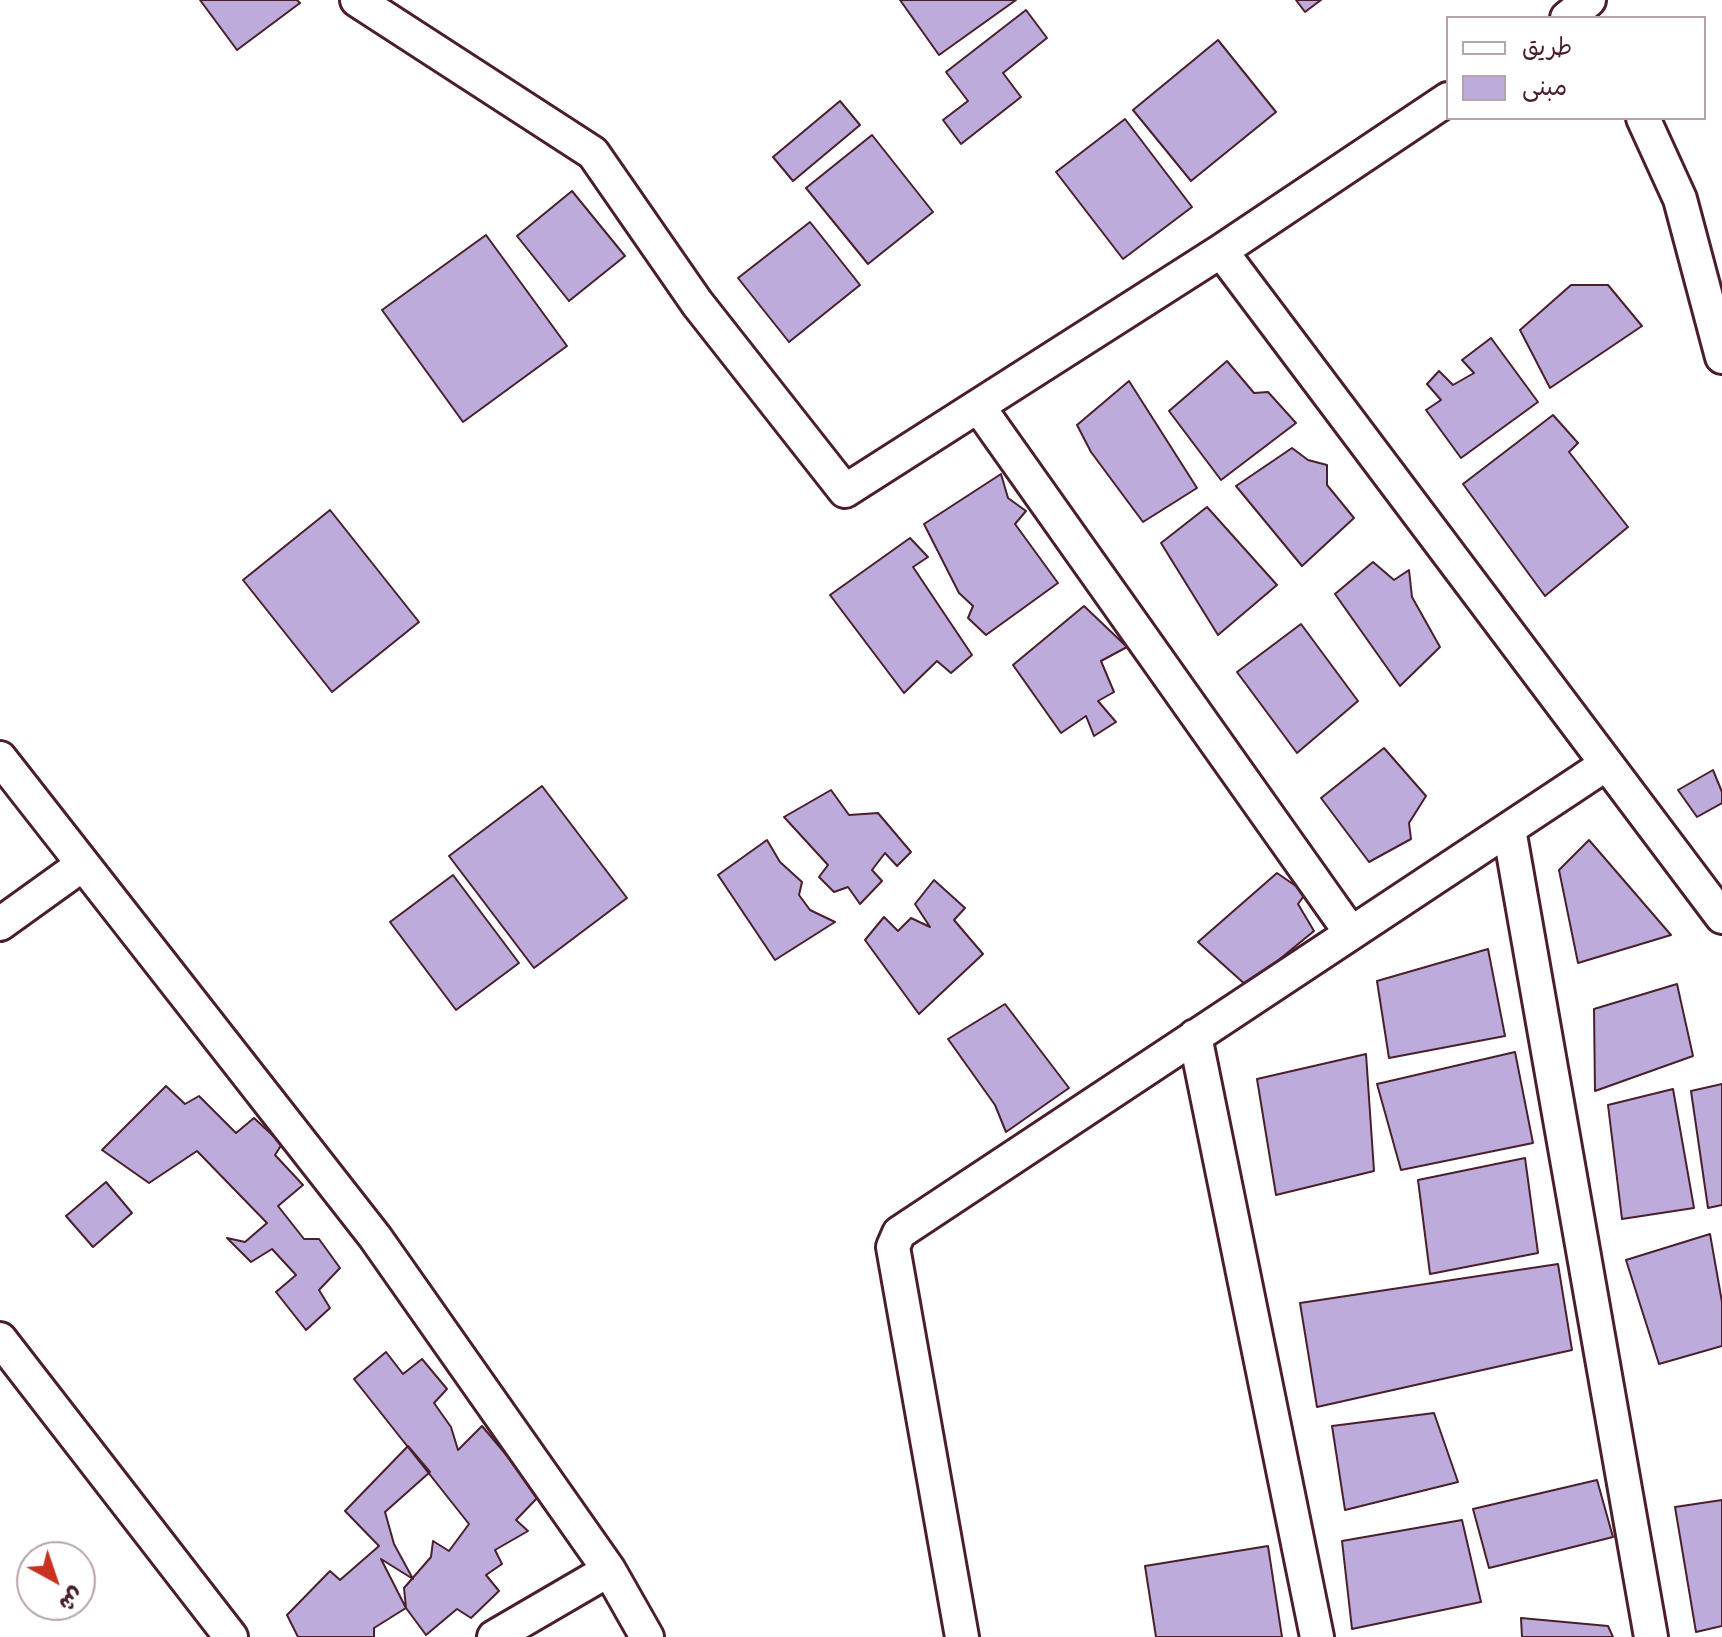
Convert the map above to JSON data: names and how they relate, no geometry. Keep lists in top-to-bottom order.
{
  "legend": ["طريق", "مبنى"],
  "north": "bottom right"
}
